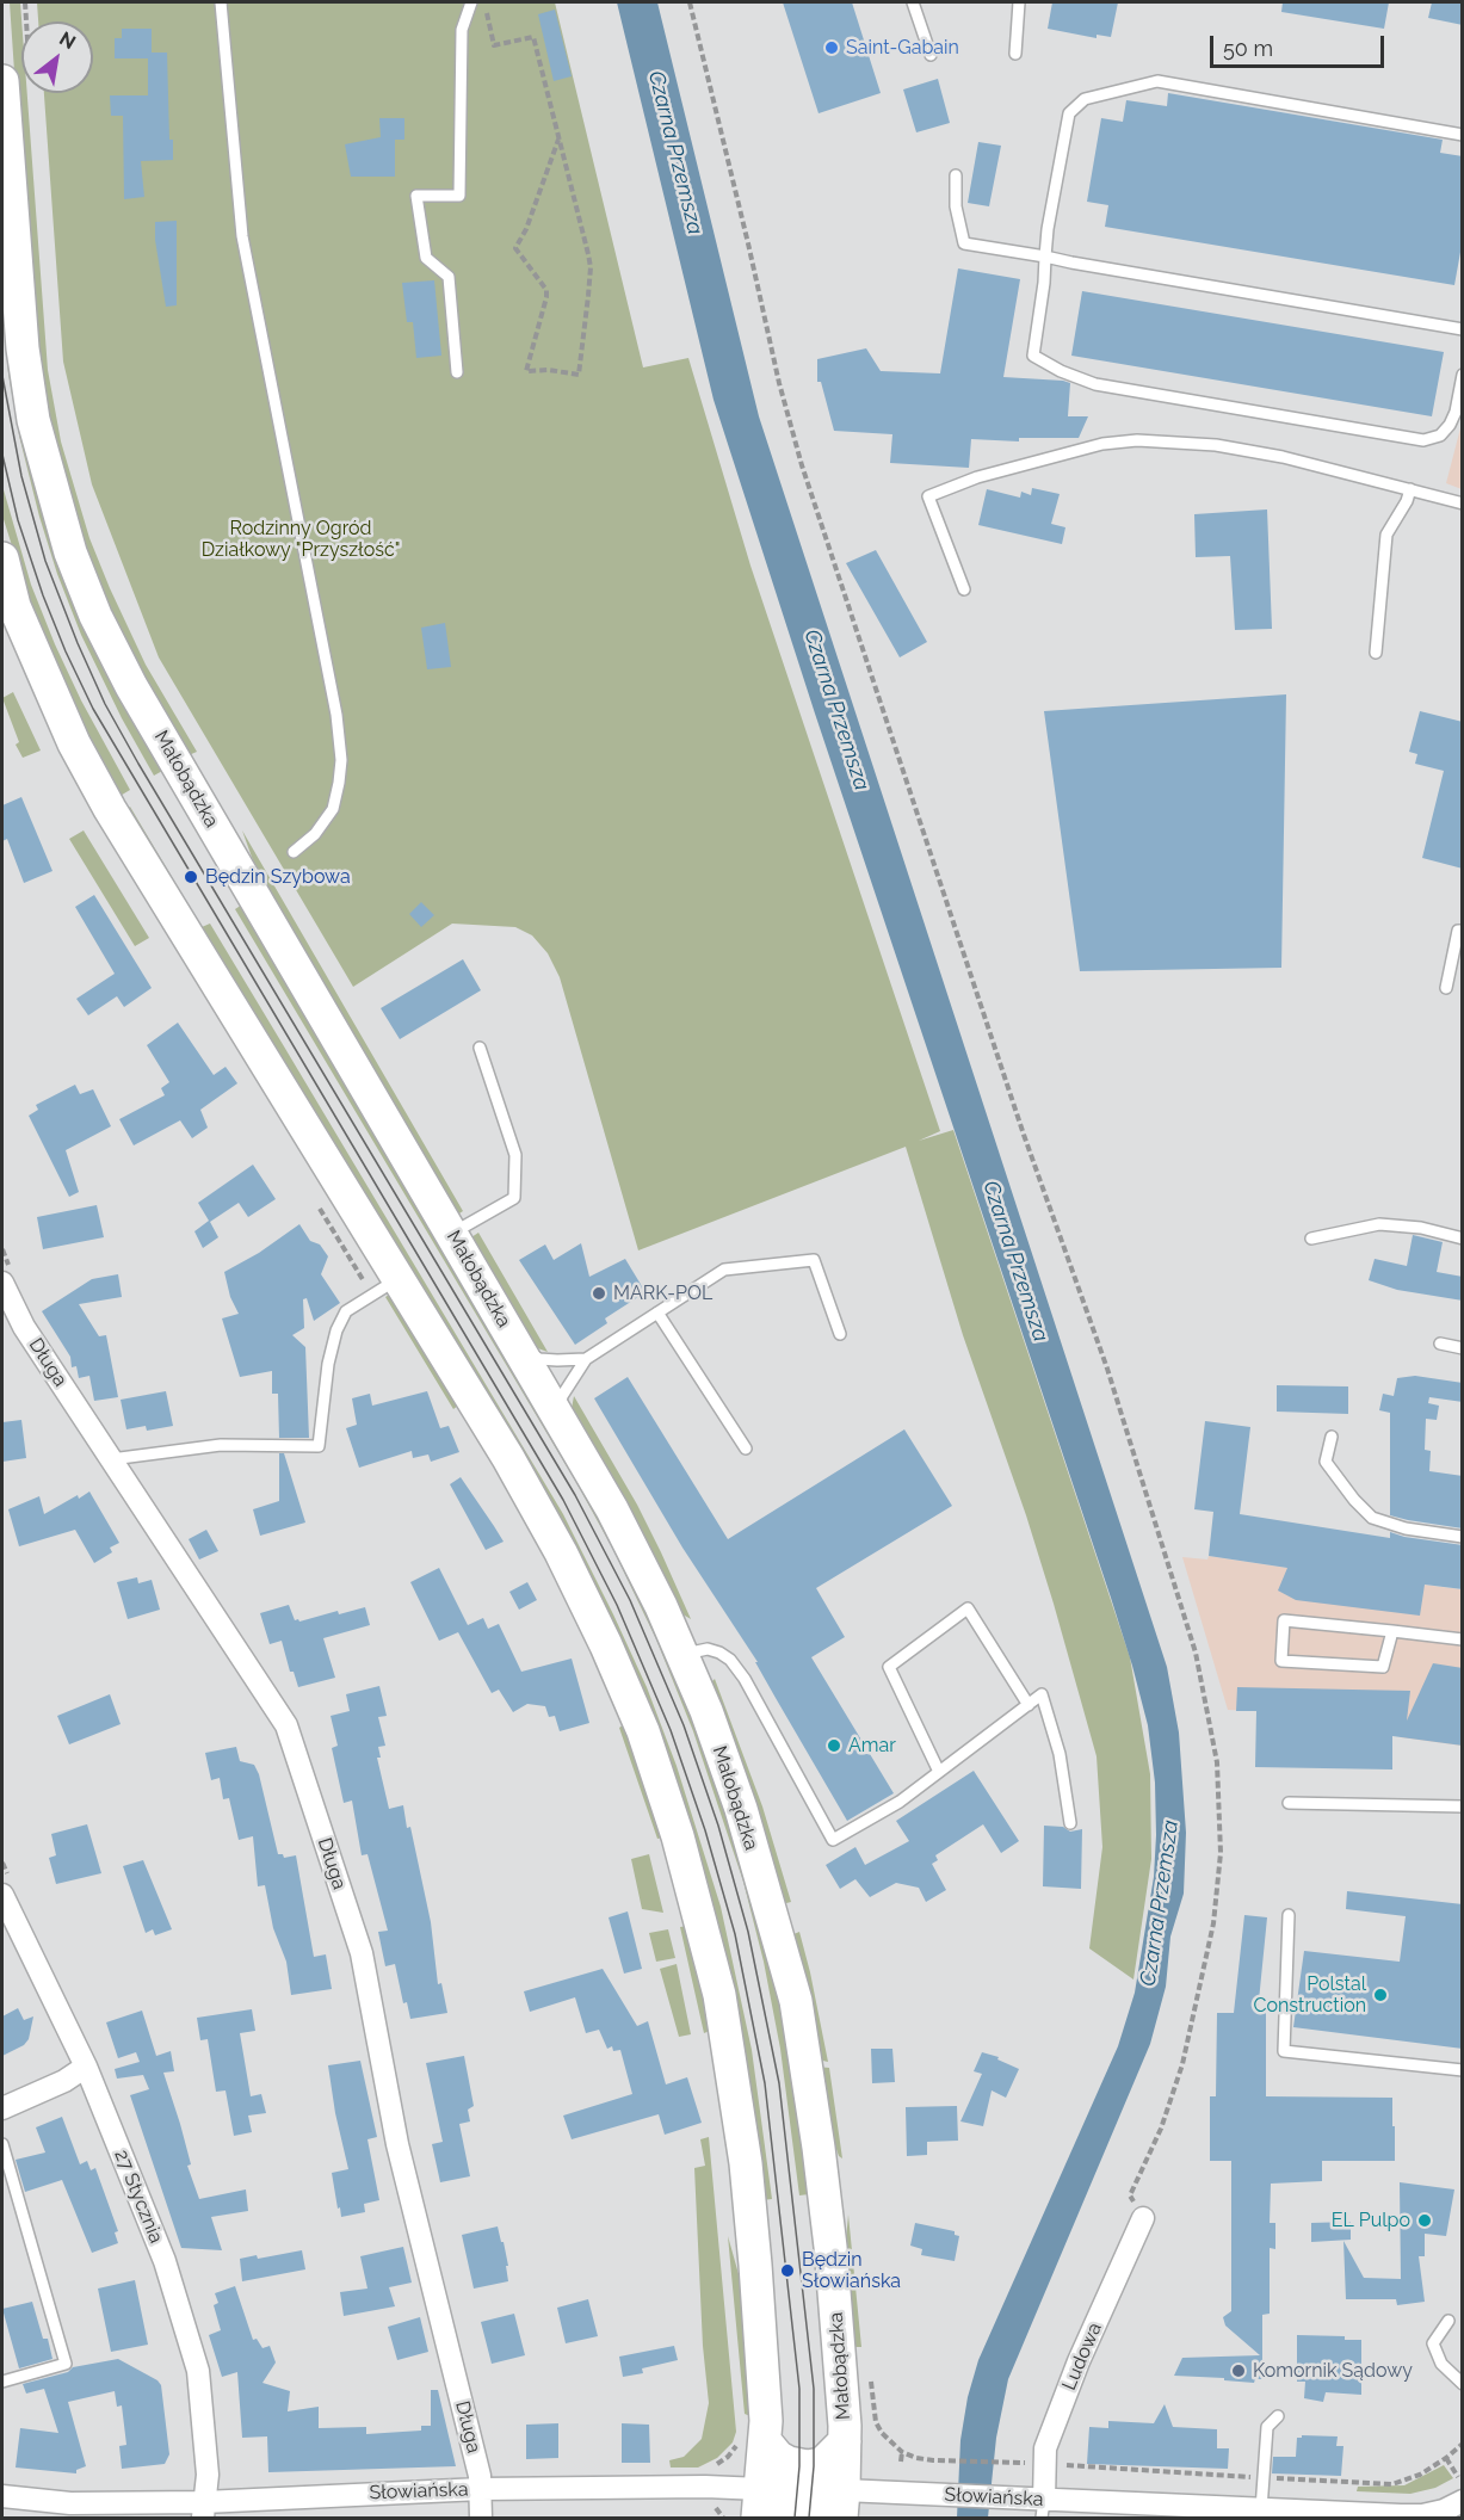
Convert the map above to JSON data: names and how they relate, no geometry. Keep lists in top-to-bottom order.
{
  "streets": {
    "street": [
      "Małobądzka",
      "Długa",
      "27 Stycznia",
      "Ludowa",
      "Słowiańska"
    ]
  },
  "crossings": [
    ["Małobądzka", "Słowiańska"],
    ["Długa", "Słowiańska"],
    ["27 Stycznia", "Słowiańska"],
    ["Ludowa", "Słowiańska"]
  ],
  "water": ["Czarna Przemsza"],
  "parks": ["Rodzinny Ogród Działkowy \"Przyszłość\""],
  "places": [
    "Saint-Gabain",
    "Będzin Szybowa",
    "MARK-POL",
    "Amar",
    "Polstal Construction",
    "EL Pulpo",
    "Będzin Słowiańska",
    "Komornik Sądowy"
  ],
  "scale_bar": "50 m",
  "north": "top right"
}
